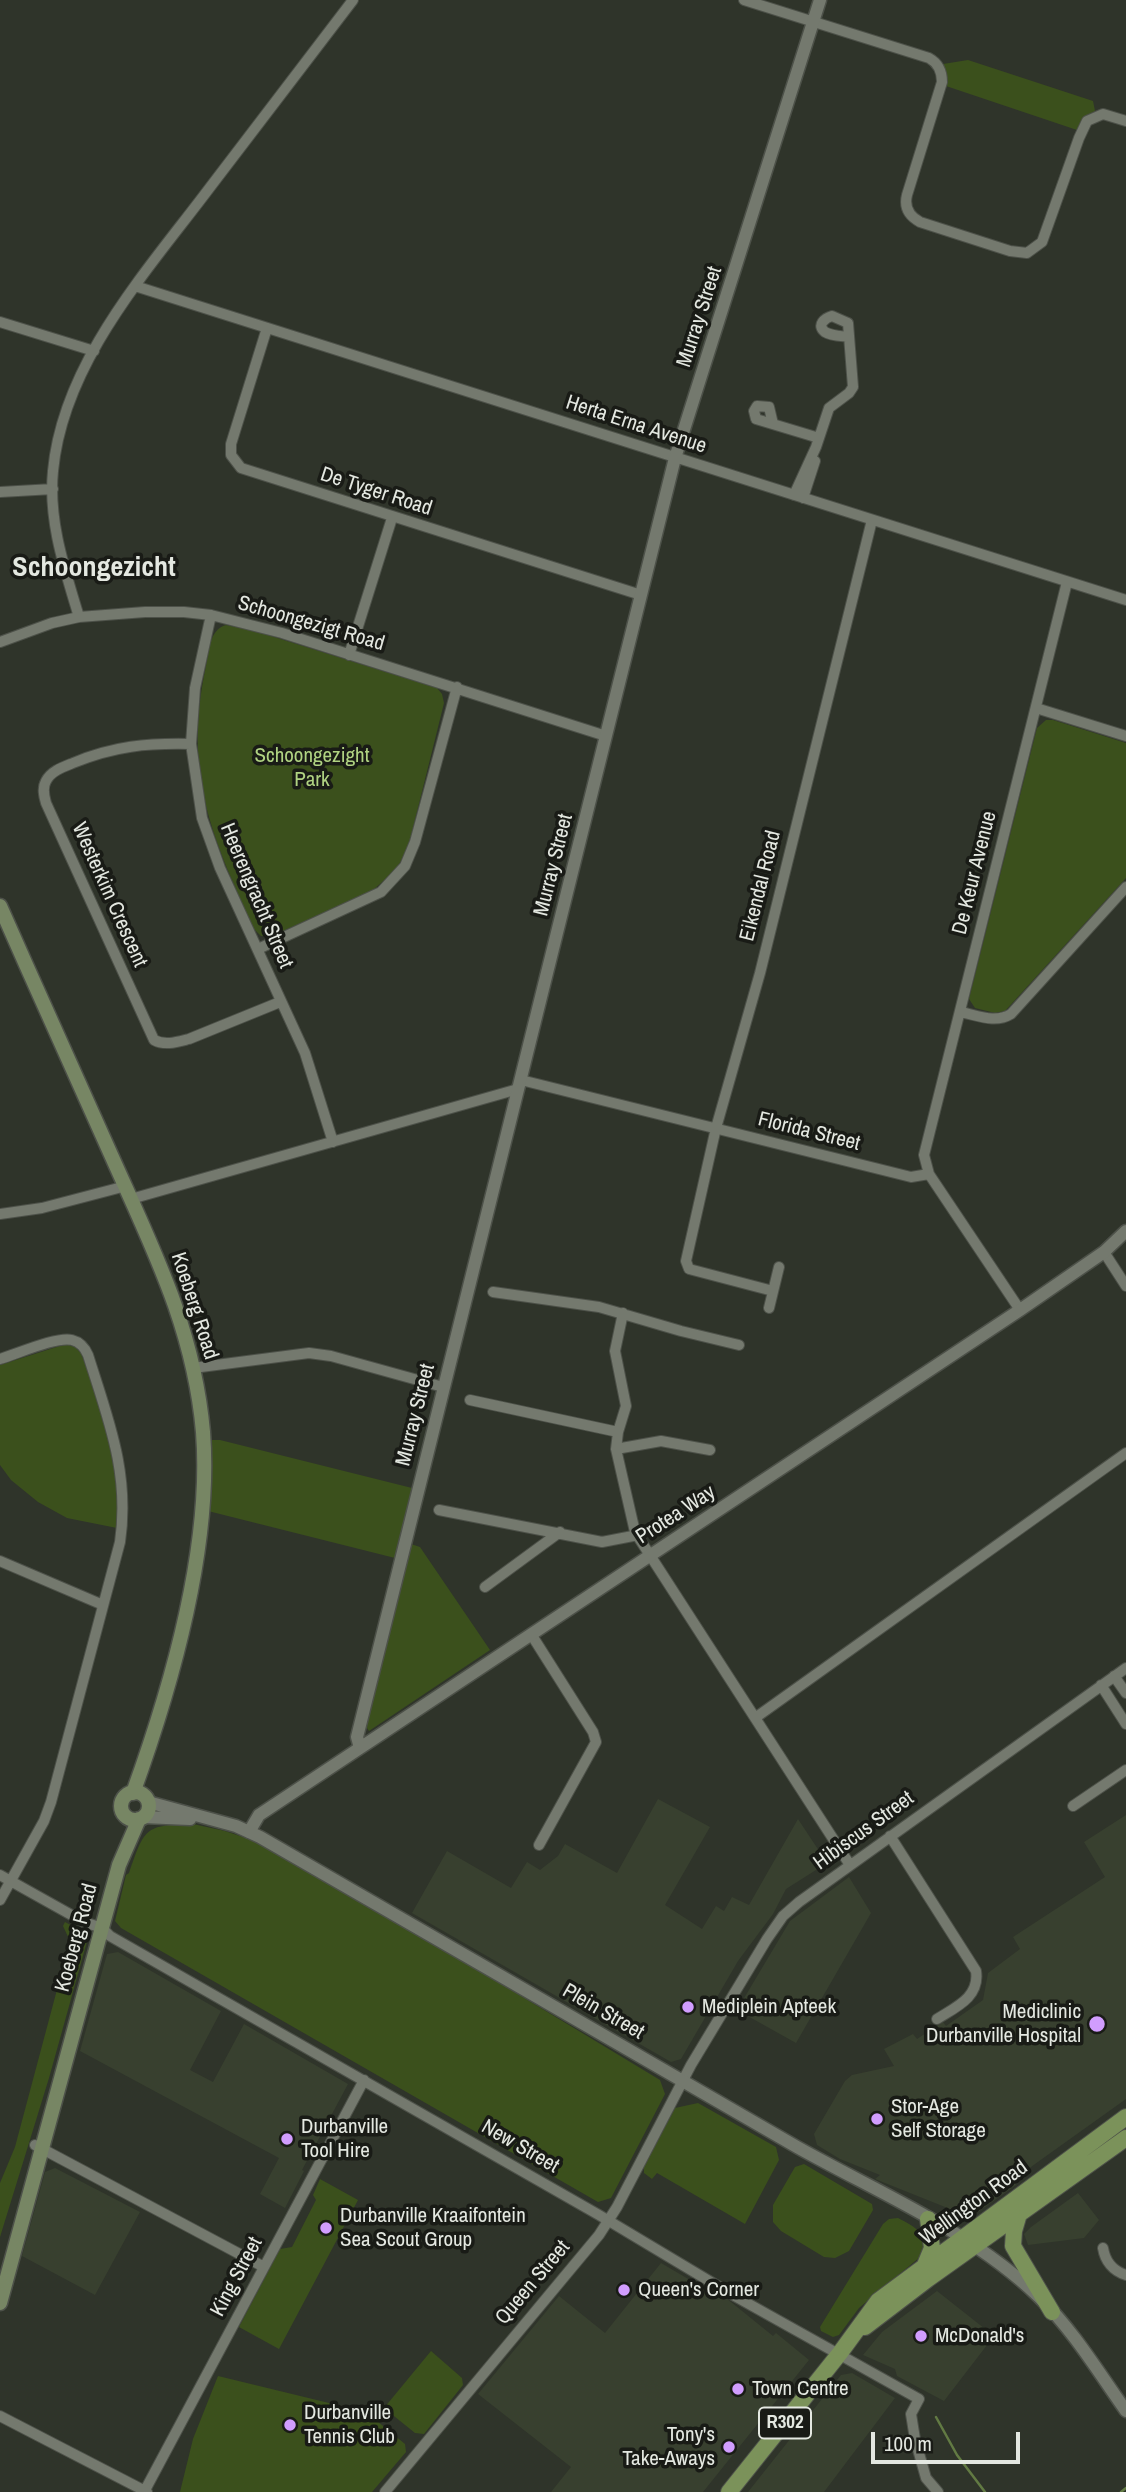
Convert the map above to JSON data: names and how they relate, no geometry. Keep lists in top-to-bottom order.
{
  "streets": {
    "main road": ["Koeberg Road", "Wellington Road", "R302"],
    "street": [
      "Murray Street",
      "Herta Erna Avenue",
      "De Tyger Road",
      "Schoongezigt Road",
      "De Keur Avenue",
      "Eikendal Road",
      "Westerkim Crescent",
      "Heerengracht Street",
      "Florida Street",
      "Protea Way",
      "Hibiscus Street",
      "Plein Street",
      "New Street",
      "King Street",
      "Queen Street"
    ]
  },
  "crossings": [
    ["Murray Street", "Herta Erna Avenue"],
    ["Murray Street", "De Tyger Road"],
    ["Murray Street", "Schoongezigt Road"],
    ["Murray Street", "Florida Street"],
    ["Murray Street", "Protea Way"],
    ["Herta Erna Avenue", "De Tyger Road"],
    ["Herta Erna Avenue", "De Keur Avenue"],
    ["Herta Erna Avenue", "Eikendal Road"],
    ["Schoongezigt Road", "Heerengracht Street"],
    ["De Keur Avenue", "Florida Street"],
    ["Eikendal Road", "Florida Street"],
    ["Westerkim Crescent", "Heerengracht Street"],
    ["Koeberg Road", "Plein Street"],
    ["Koeberg Road", "New Street"],
    ["Protea Way", "Plein Street"],
    ["Hibiscus Street", "Plein Street"],
    ["Hibiscus Street", "Queen Street"],
    ["Plein Street", "Wellington Road"],
    ["Plein Street", "Queen Street"],
    ["New Street", "Wellington Road"],
    ["New Street", "King Street"],
    ["New Street", "Queen Street"]
  ],
  "districts": ["Schoongezicht"],
  "parks": ["Schoongezight Park"],
  "places": [
    "Mediplein Apteek",
    "Mediclinic Durbanville Hospital",
    "Stor-Age Self Storage",
    "Durbanville Tool Hire",
    "Durbanville Kraaifontein Sea Scout Group",
    "Queen's Corner",
    "McDonald's",
    "Town Centre",
    "Durbanville Tennis Club",
    "Tony's Take-Aways"
  ],
  "scale_bar": "100 m"
}
